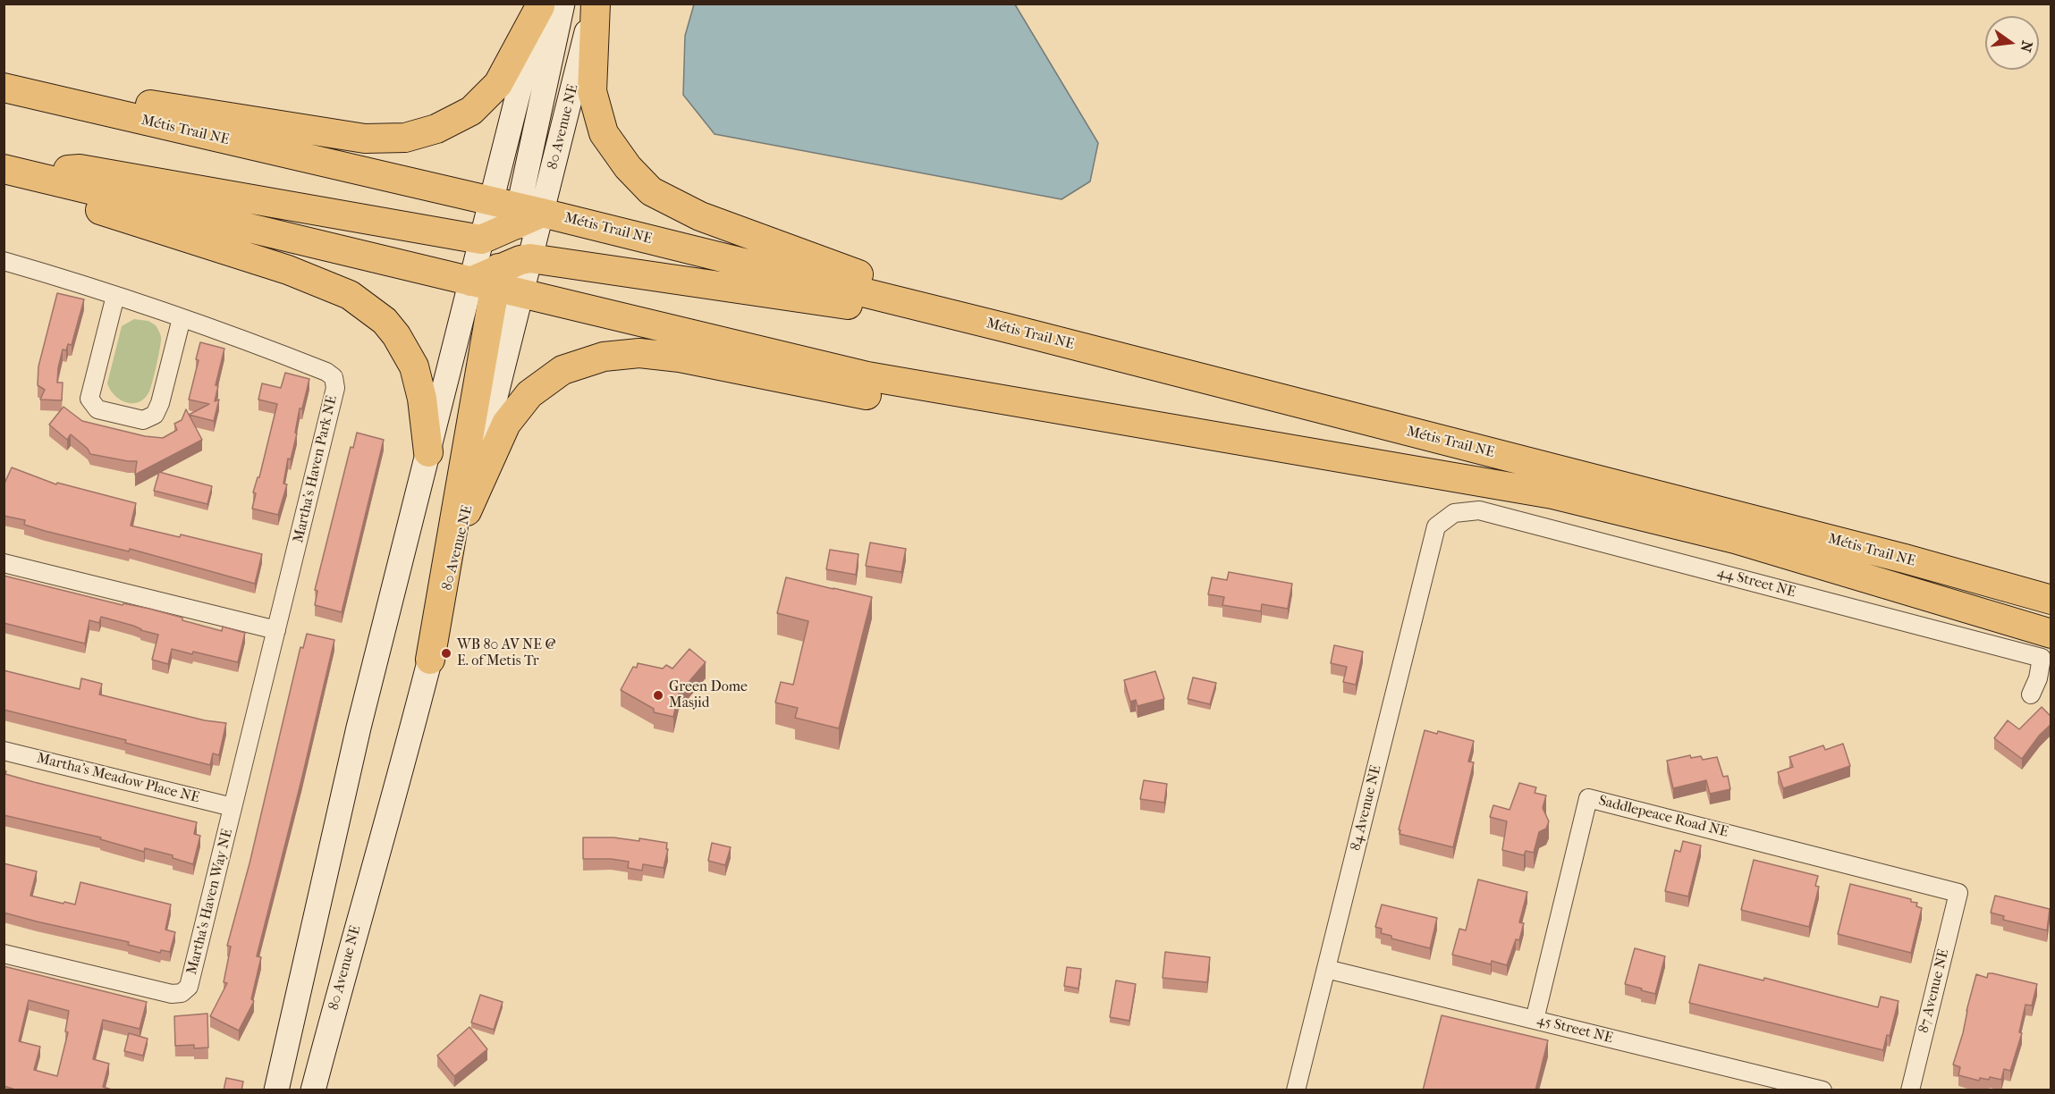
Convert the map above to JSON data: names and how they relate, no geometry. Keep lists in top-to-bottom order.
{
  "streets": {
    "main road": ["80 Avenue NE", "Métis Trail NE"],
    "street": [
      "Martha's Haven Park NE",
      "44 Street NE",
      "Martha's Meadow Place NE",
      "84 Avenue NE",
      "Saddlepeace Road NE",
      "Martha's Haven Way NE",
      "87 Avenue NE",
      "45 Street NE"
    ]
  },
  "crossings": [
    ["80 Avenue NE", "Métis Trail NE"],
    ["Martha's Haven Park NE", "Martha's Haven Way NE"],
    ["44 Street NE", "84 Avenue NE"],
    ["Martha's Meadow Place NE", "Martha's Haven Way NE"],
    ["84 Avenue NE", "45 Street NE"],
    ["Saddlepeace Road NE", "87 Avenue NE"],
    ["Saddlepeace Road NE", "45 Street NE"]
  ],
  "places": ["WB 80 AV NE @ E. of Metis Tr", "Green Dome Masjid"],
  "north": "right"
}
